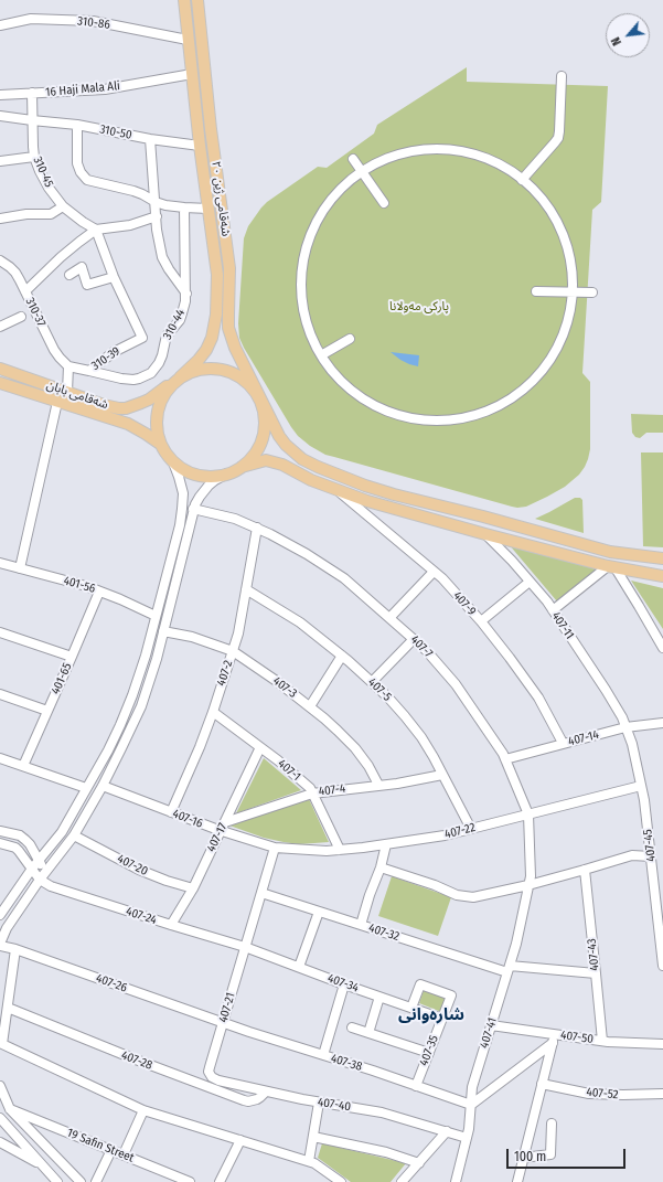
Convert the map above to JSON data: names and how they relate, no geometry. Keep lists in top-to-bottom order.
{
  "streets": {
    "main road": ["شەقامی ژین ٢٠", "شەقامی بابان"],
    "street": [
      "310-86",
      "16 Haji Mala Ali",
      "310-50",
      "310-45",
      "310-37",
      "310-44",
      "310-39",
      "401-56",
      "407-9",
      "407-11",
      "407-7",
      "407-2",
      "401-65",
      "407-3",
      "407-5",
      "407-14",
      "407-1",
      "407-4",
      "407-16",
      "407-22",
      "407-17",
      "407-45",
      "407-20",
      "407-24",
      "407-32",
      "407-43",
      "407-26",
      "407-34",
      "407-21",
      "407-41",
      "407-50",
      "407-35",
      "407-28",
      "407-38",
      "407-52",
      "407-40",
      "19 Safin Street"
    ]
  },
  "crossings": [
    ["310-86", "شەقامی ژین ٢٠"],
    ["16 Haji Mala Ali", "310-45"],
    ["16 Haji Mala Ali", "شەقامی ژین ٢٠"],
    ["310-50", "310-45"],
    ["310-50", "شەقامی ژین ٢٠"],
    ["شەقامی ژین ٢٠", "شەقامی بابان"],
    ["310-37", "310-39"],
    ["310-44", "310-39"],
    ["401-56", "401-65"],
    ["407-9", "407-14"],
    ["407-11", "407-14"],
    ["407-11", "407-45"],
    ["407-7", "407-2"],
    ["407-7", "407-14"],
    ["407-7", "407-22"],
    ["407-7", "407-41"],
    ["407-2", "407-3"],
    ["407-2", "407-5"],
    ["407-2", "407-1"],
    ["407-2", "407-16"],
    ["407-3", "407-4"],
    ["407-5", "407-4"],
    ["407-5", "407-22"],
    ["407-14", "407-45"],
    ["407-1", "407-4"],
    ["407-1", "407-22"],
    ["407-1", "407-17"],
    ["407-4", "407-17"],
    ["407-16", "407-22"],
    ["407-16", "407-17"],
    ["407-16", "407-21"],
    ["407-22", "407-45"],
    ["407-22", "407-21"],
    ["407-17", "407-20"],
    ["407-17", "407-24"],
    ["407-24", "407-34"],
    ["407-24", "407-21"],
    ["407-32", "407-43"],
    ["407-32", "407-21"],
    ["407-32", "407-41"],
    ["407-43", "407-50"],
    ["407-26", "407-21"],
    ["407-26", "407-38"],
    ["407-34", "407-21"],
    ["407-34", "407-35"],
    ["407-21", "407-38"],
    ["407-21", "407-40"],
    ["407-41", "407-50"],
    ["407-41", "407-38"],
    ["407-41", "407-40"],
    ["407-35", "407-38"],
    ["407-28", "407-40"]
  ],
  "districts": ["شارەوانی"],
  "parks": ["پارکی مەولانا"],
  "scale_bar": "100 m",
  "north": "bottom left"
}
